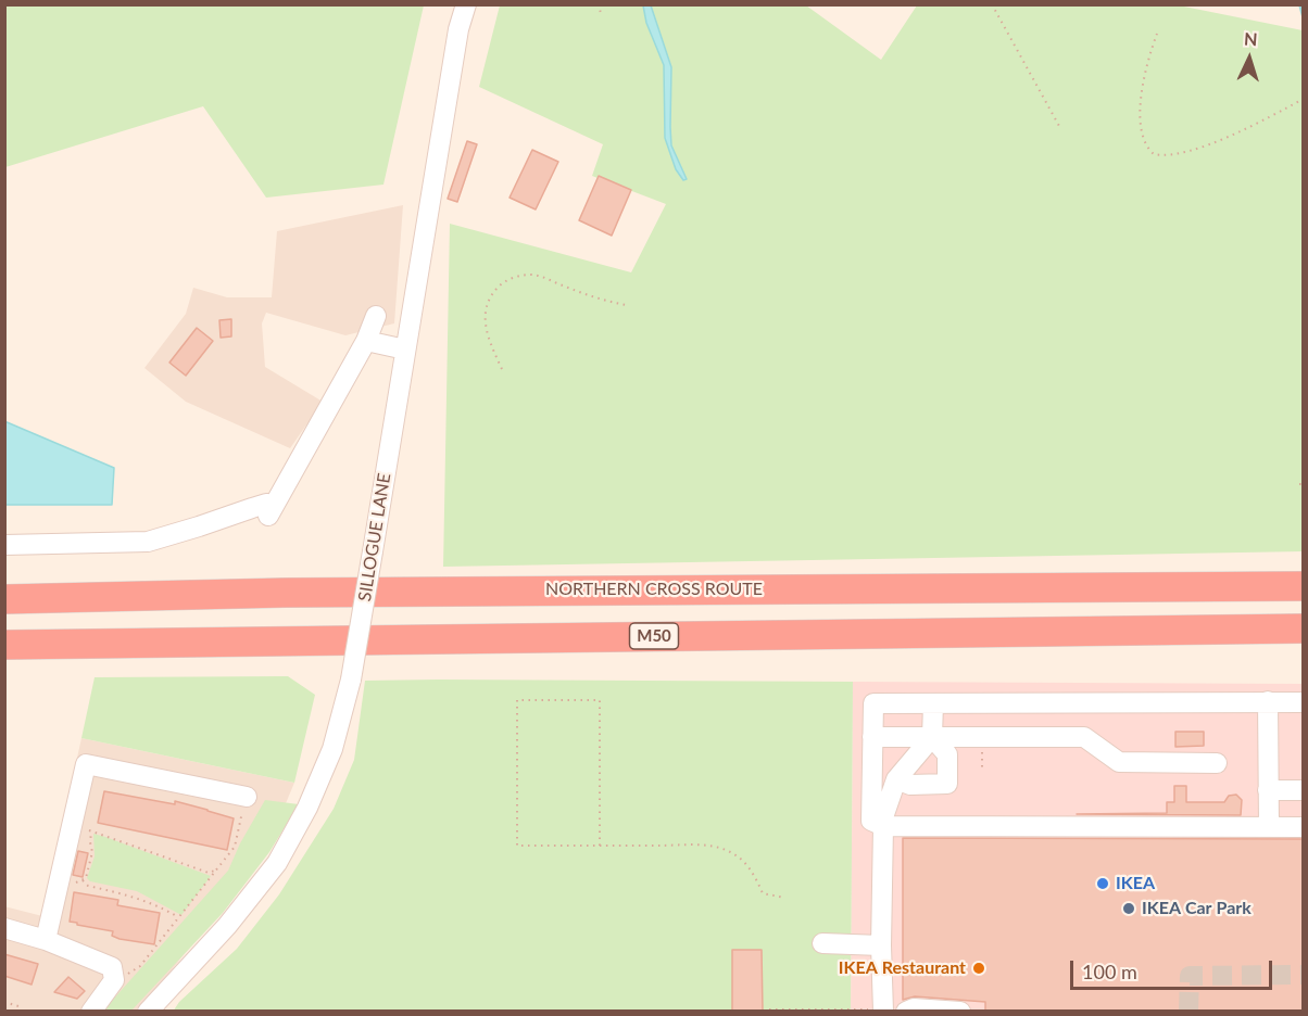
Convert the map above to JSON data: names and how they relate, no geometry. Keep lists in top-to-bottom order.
{
  "streets": {
    "highway": ["NORTHERN CROSS ROUTE", "M50"],
    "street": ["SILLOGUE LANE"]
  },
  "places": ["IKEA", "IKEA Car Park", "IKEA Restaurant"],
  "scale_bar": "100 m",
  "north": "top"
}
